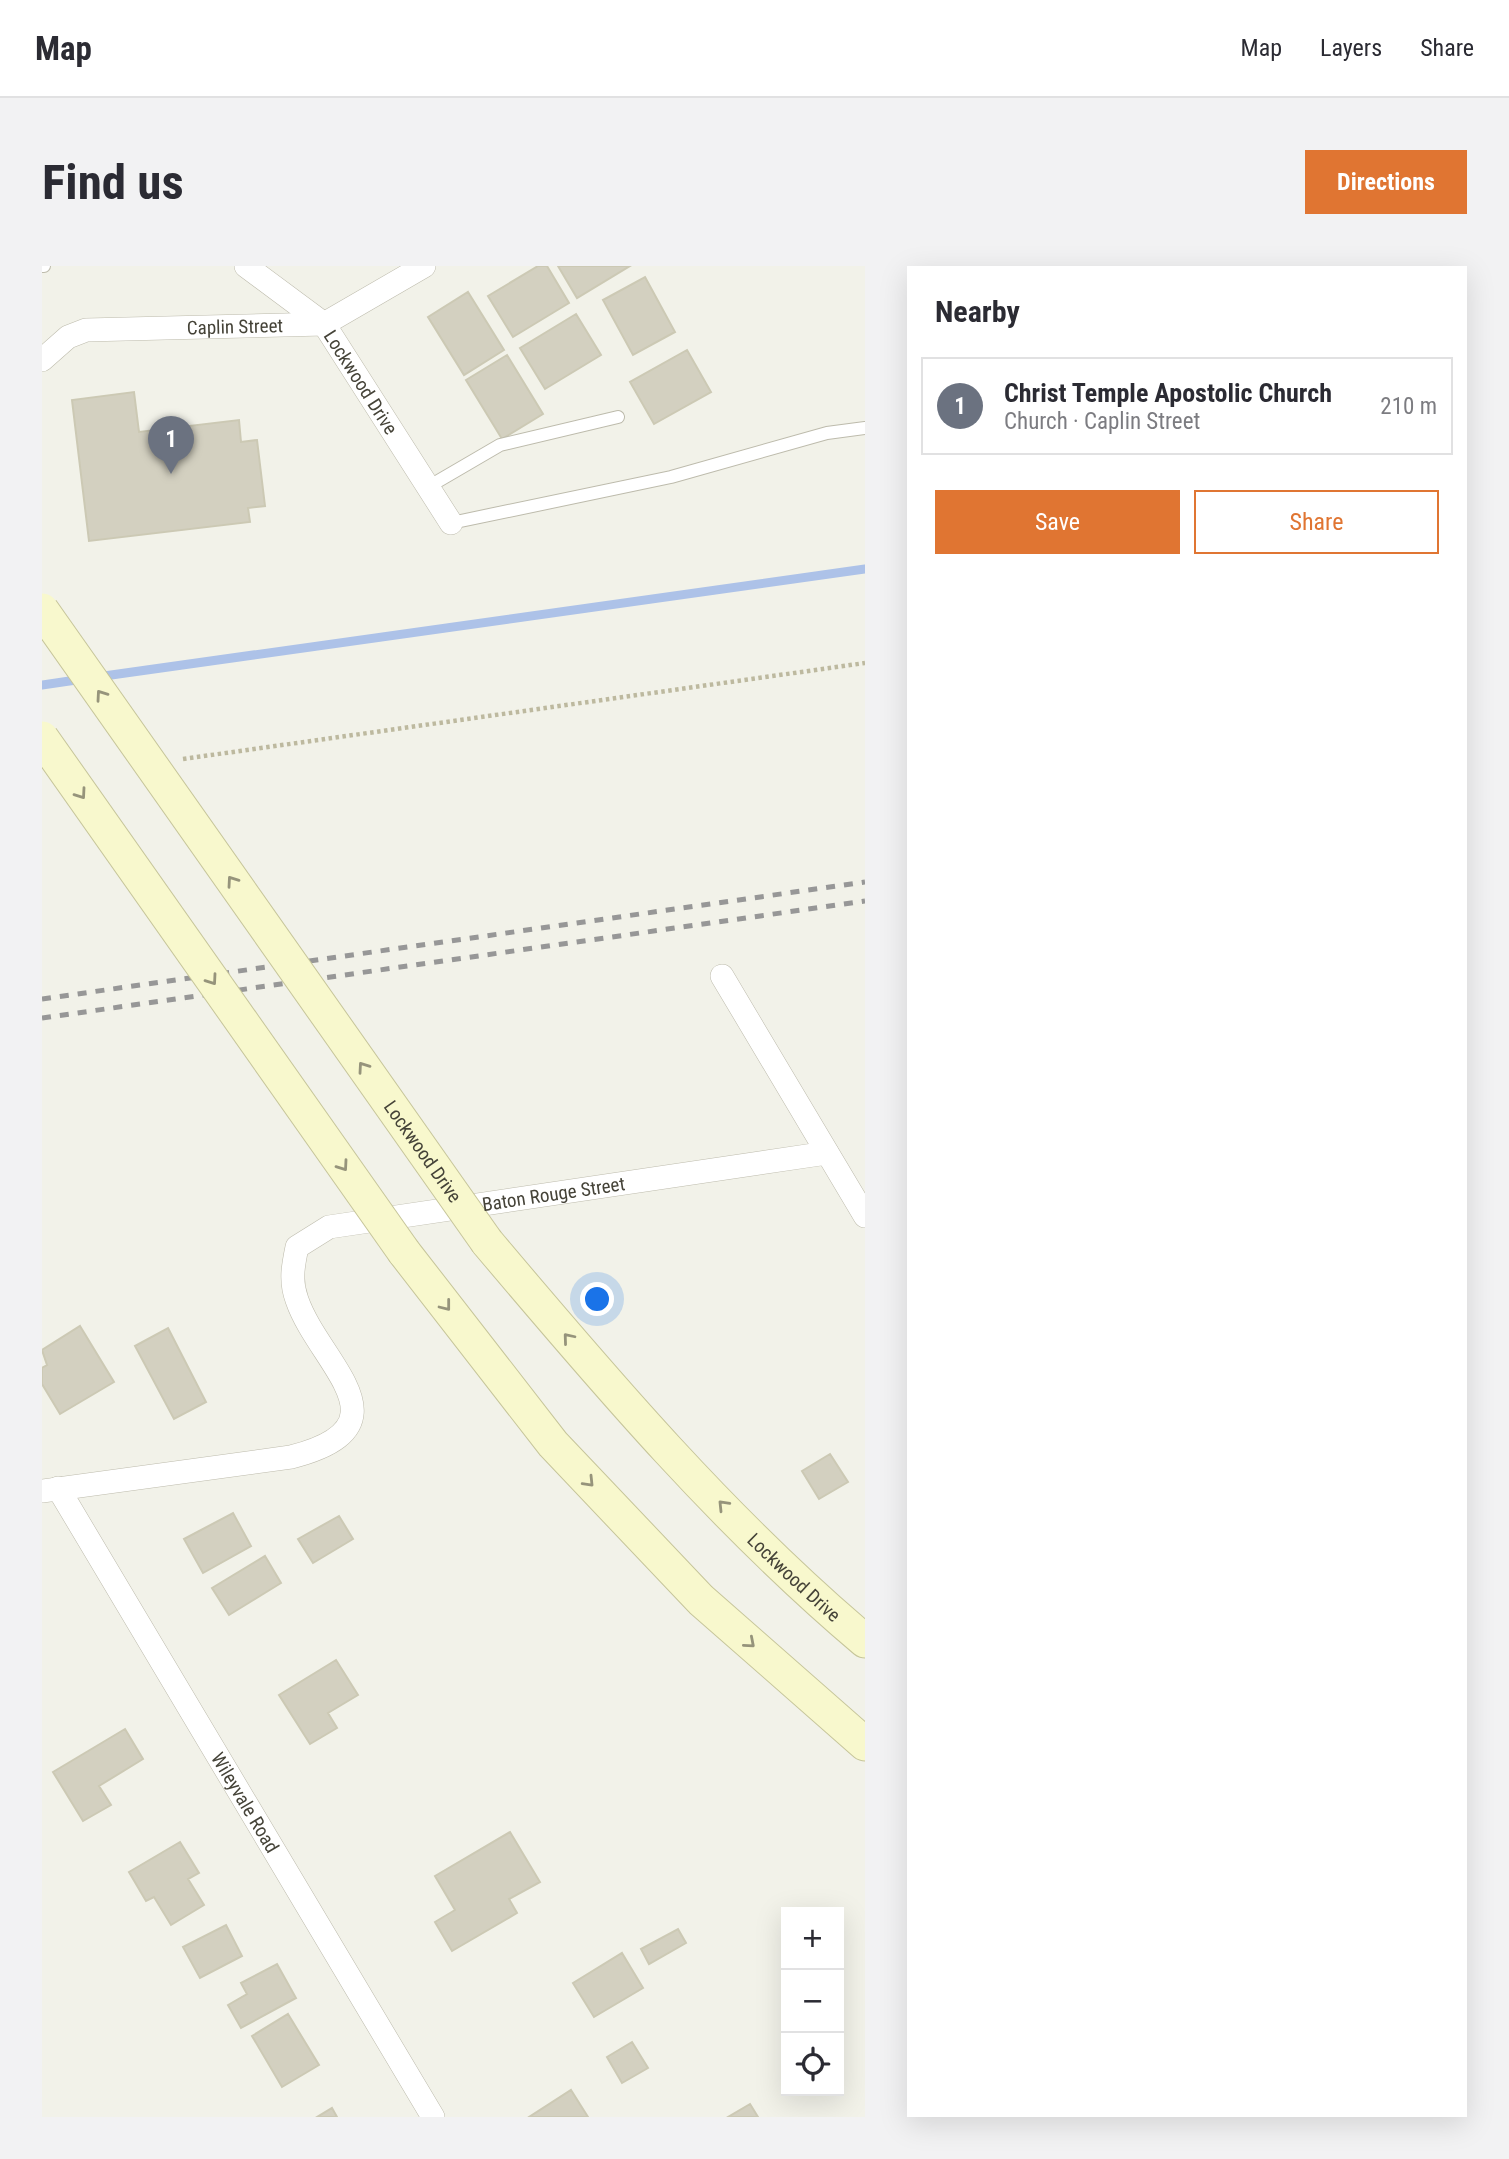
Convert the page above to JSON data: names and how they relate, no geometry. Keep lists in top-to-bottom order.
{
  "streets": {
    "main road": ["Lockwood Drive"],
    "street": ["Caplin Street", "Baton Rouge Street", "Wileyvale Road"]
  },
  "crossings": [
    ["Caplin Street", "Lockwood Drive"],
    ["Baton Rouge Street", "Wileyvale Road"]
  ],
  "one_way": ["Lockwood Drive"],
  "page": {
    "header": "Map",
    "nav": ["Map", "Layers", "Share"],
    "buttons": [
      "Directions",
      ["Save", "Share"]
    ],
    "title": "Find us",
    "heading": "Nearby",
    "list": [
      {
        "mark": "1",
        "name": "Christ Temple Apostolic Church",
        "note": "Church · Caplin Street",
        "value": "210 m"
      }
    ],
    "pins": "1",
    "map_buttons": ["+", "−"]
  }
}
